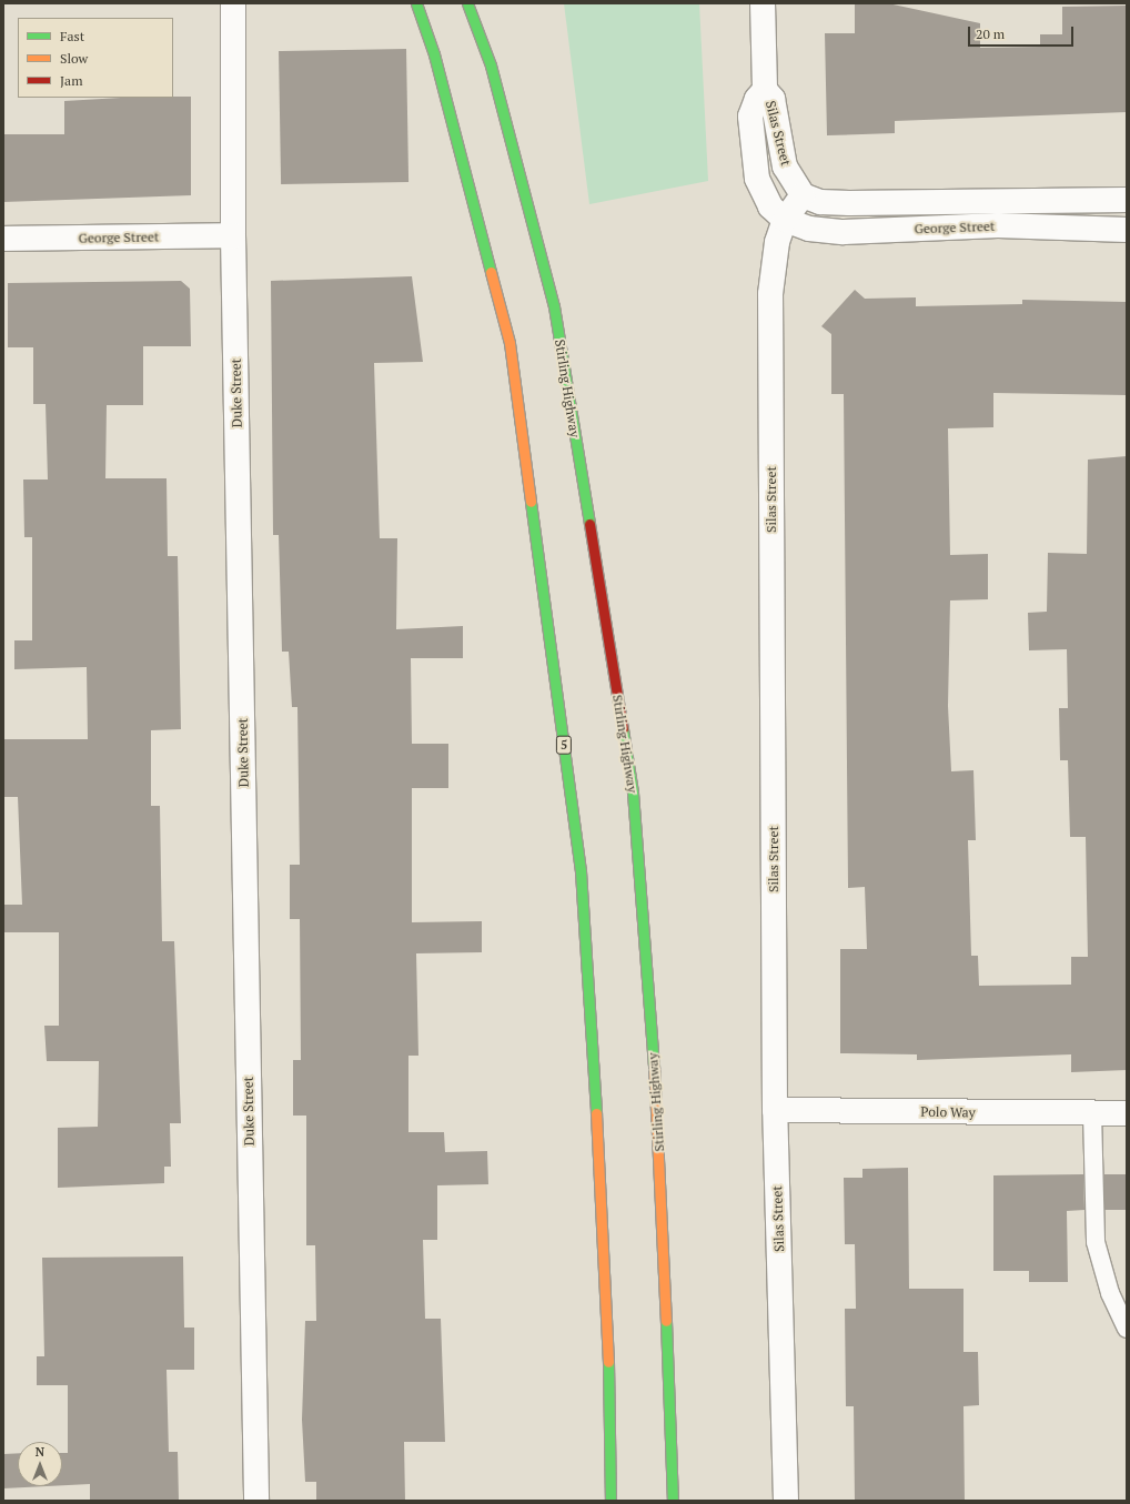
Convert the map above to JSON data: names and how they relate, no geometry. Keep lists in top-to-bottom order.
{
  "streets": {
    "highway": ["Stirling Highway", "5"],
    "street": [
      "Silas Street",
      "George Street",
      "Duke Street",
      "Polo Way"
    ]
  },
  "crossings": [
    ["Silas Street", "George Street"],
    ["Silas Street", "Polo Way"],
    ["George Street", "Duke Street"]
  ],
  "legend": ["Fast", "Slow", "Jam"],
  "scale_bar": "20 m",
  "north": "top"
}
